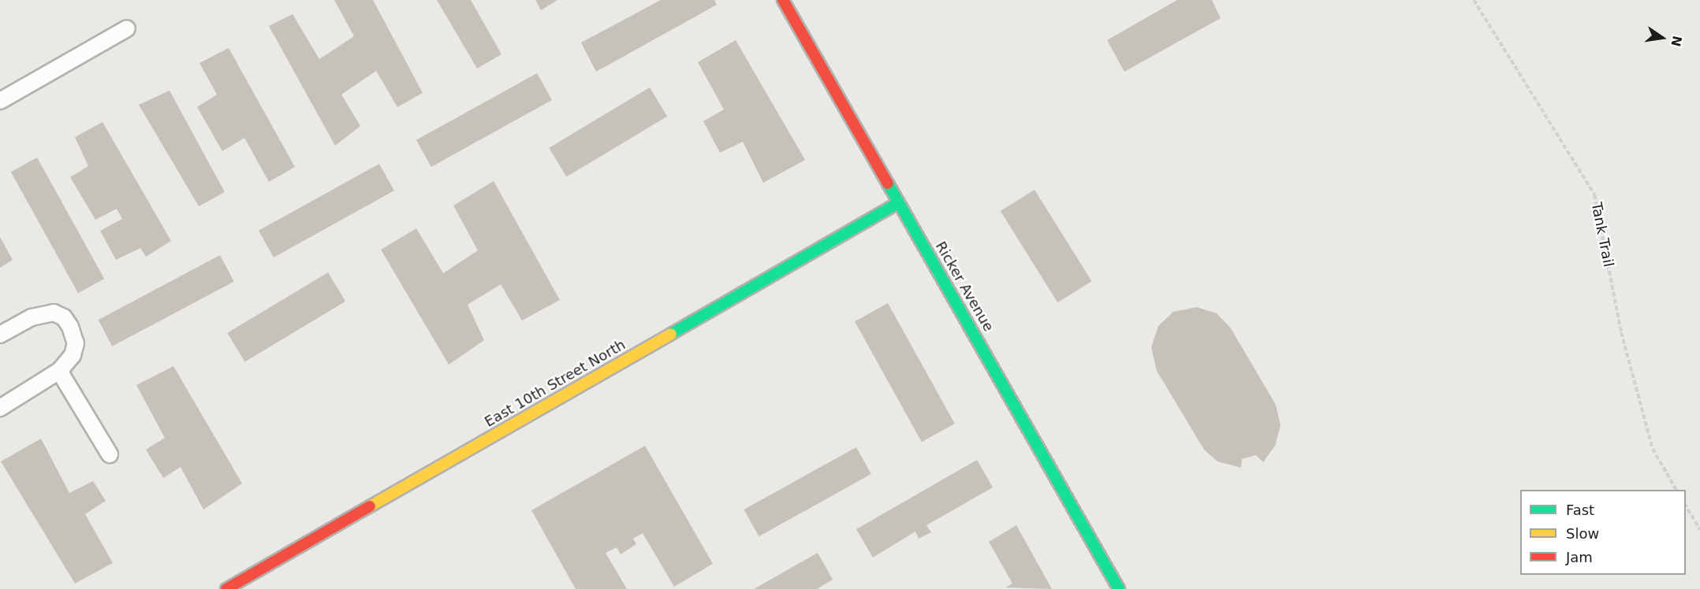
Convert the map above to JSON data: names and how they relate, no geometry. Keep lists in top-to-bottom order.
{
  "streets": {
    "street": ["Ricker Avenue", "East 10th Street North"],
    "path": ["Tank Trail"]
  },
  "crossings": [
    ["Ricker Avenue", "East 10th Street North"]
  ],
  "legend": ["Fast", "Slow", "Jam"],
  "north": "right"
}
